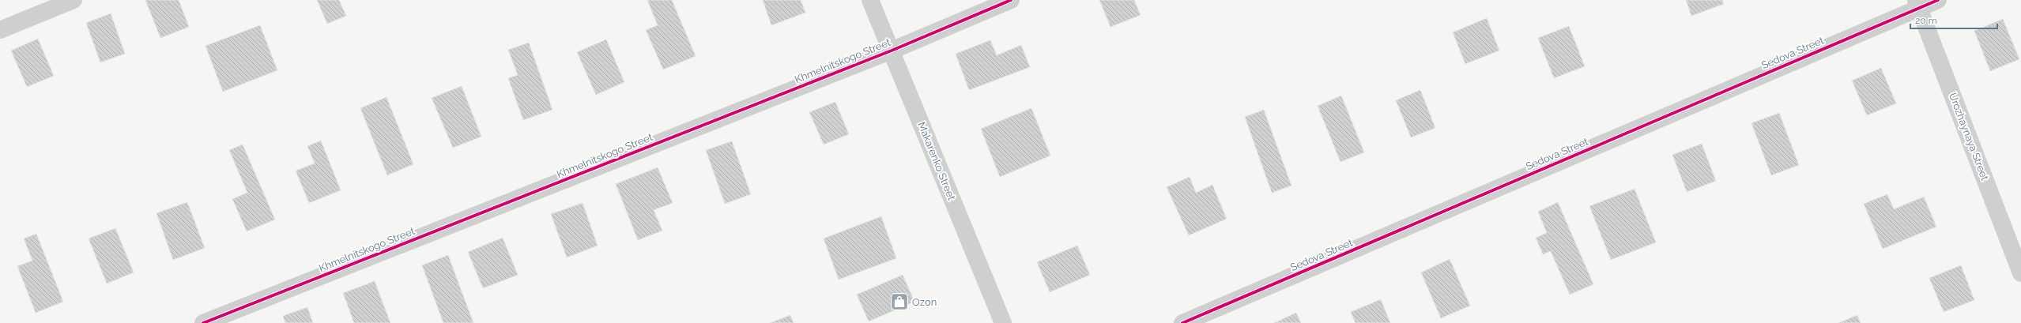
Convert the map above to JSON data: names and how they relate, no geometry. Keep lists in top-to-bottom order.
{
  "streets": {
    "street": [
      "Sedova Street",
      "Khmelnitskogo Street",
      "Urozhaynaya Street",
      "Makarenko Street"
    ]
  },
  "crossings": [
    ["Sedova Street", "Urozhaynaya Street"],
    ["Khmelnitskogo Street", "Makarenko Street"]
  ],
  "places": {
    "shop": ["Ozon"]
  },
  "scale_bar": "20 m"
}
